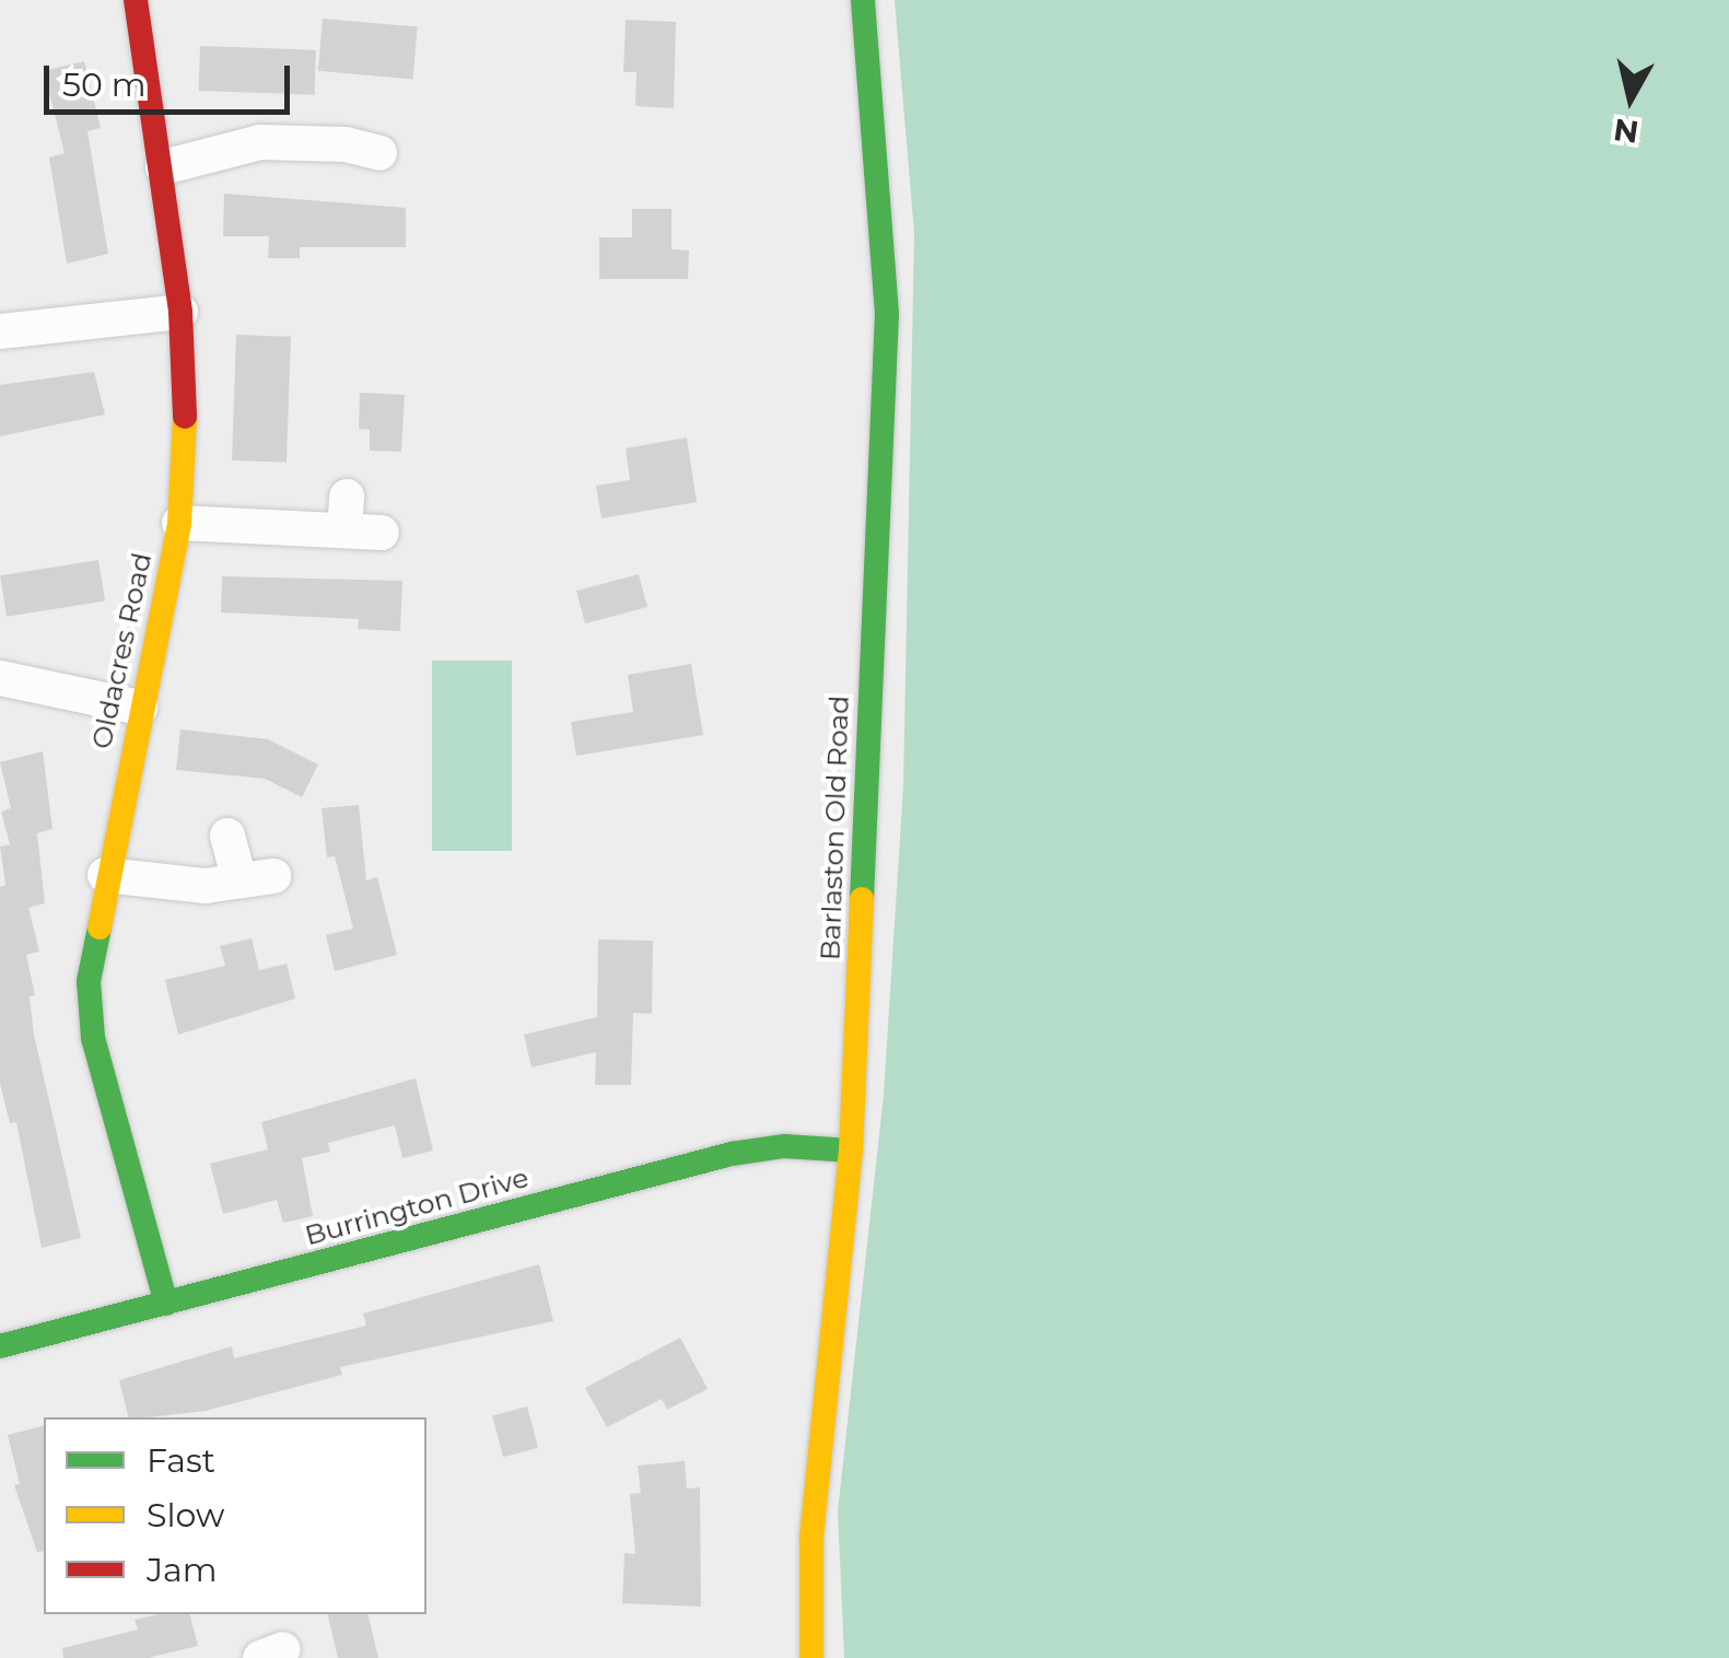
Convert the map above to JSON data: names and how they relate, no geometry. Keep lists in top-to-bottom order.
{
  "streets": {
    "street": ["Oldacres Road", "Barlaston Old Road", "Burrington Drive"]
  },
  "crossings": [
    ["Oldacres Road", "Burrington Drive"],
    ["Barlaston Old Road", "Burrington Drive"]
  ],
  "legend": ["Fast", "Slow", "Jam"],
  "scale_bar": "50 m",
  "north": "bottom"
}
